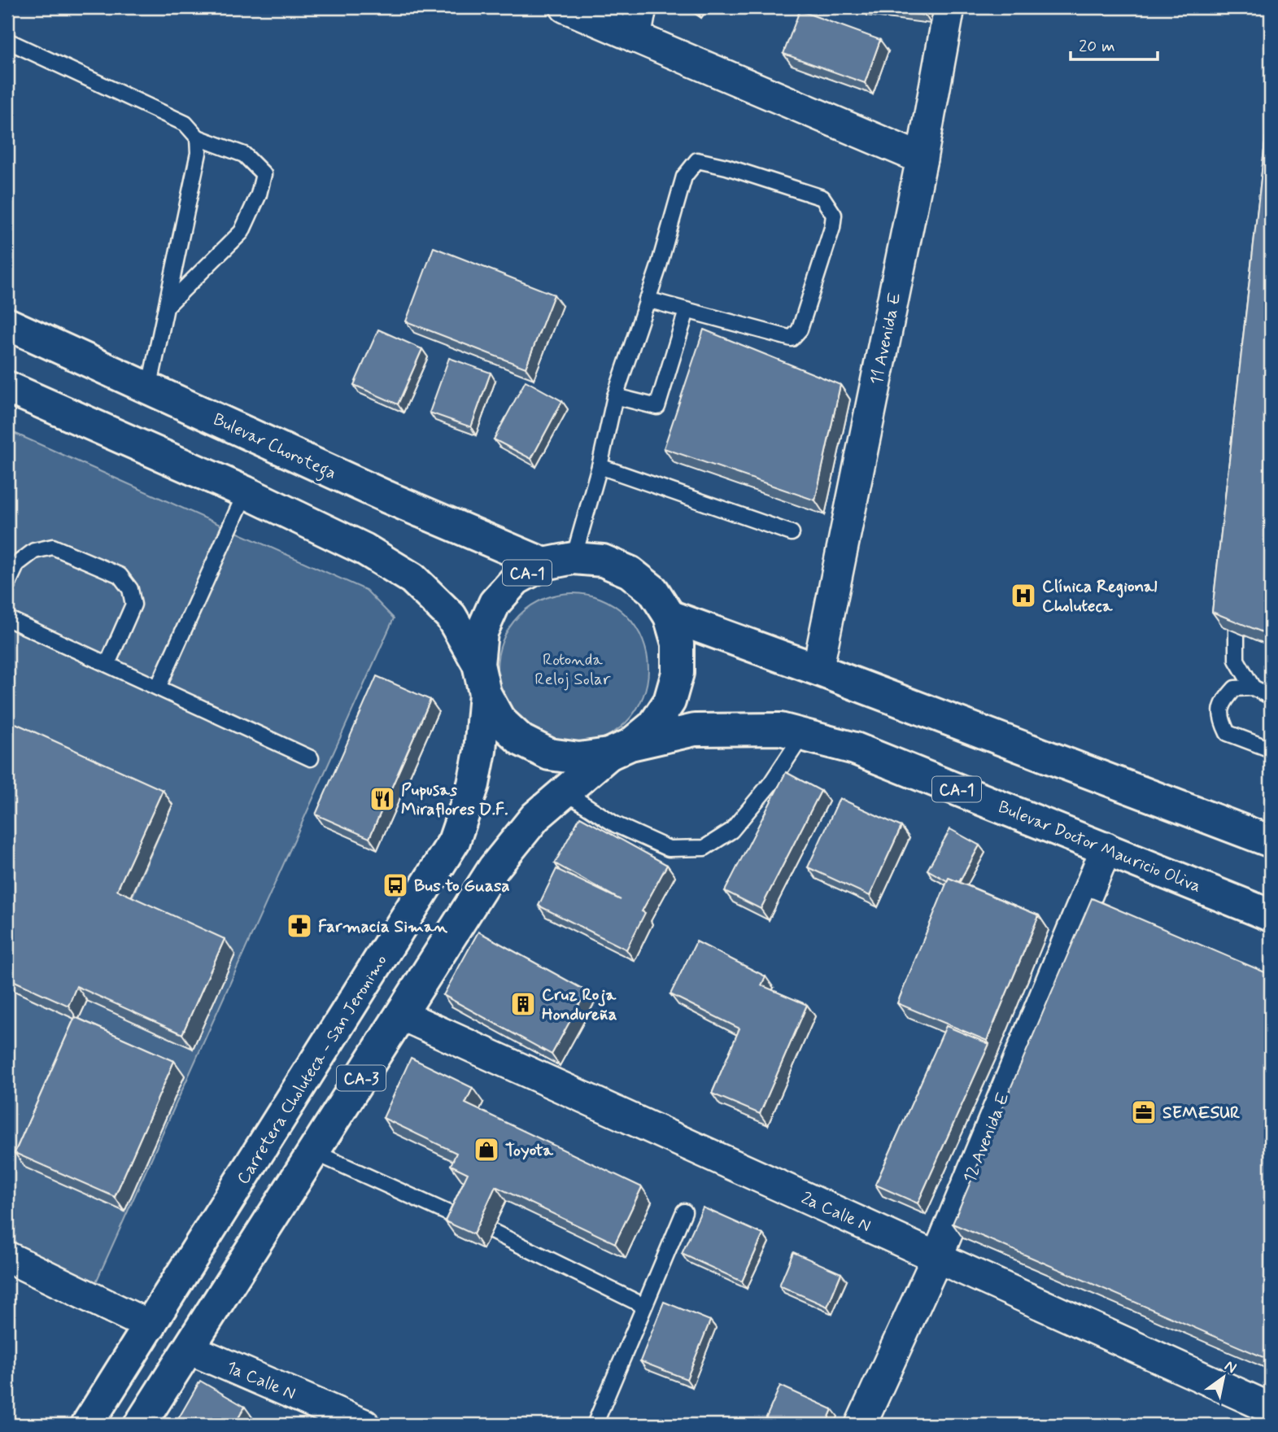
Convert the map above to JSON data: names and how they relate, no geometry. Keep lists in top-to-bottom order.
{
  "streets": {
    "highway": [
      "Bulevar Chorotega",
      "CA-1",
      "Bulevar Doctor Mauricio Oliva",
      "Carretera Choluteca - San Jeronimo",
      "CA-3"
    ],
    "street": [
      "11 Avenida E",
      "12 Avenida E",
      "2a Calle N",
      "1a Calle N"
    ]
  },
  "crossings": [
    ["Bulevar Chorotega", "CA-1"],
    ["Bulevar Chorotega", "Bulevar Doctor Mauricio Oliva"],
    ["Bulevar Chorotega", "Carretera Choluteca - San Jeronimo"],
    ["Bulevar Chorotega", "CA-3"],
    ["CA-1", "Bulevar Doctor Mauricio Oliva"],
    ["CA-1", "Carretera Choluteca - San Jeronimo"],
    ["CA-1", "CA-3"],
    ["Bulevar Doctor Mauricio Oliva", "Carretera Choluteca - San Jeronimo"],
    ["Bulevar Doctor Mauricio Oliva", "CA-3"],
    ["Bulevar Doctor Mauricio Oliva", "12 Avenida E"],
    ["Carretera Choluteca - San Jeronimo", "CA-3"],
    ["CA-3", "2a Calle N"],
    ["CA-3", "1a Calle N"],
    ["12 Avenida E", "2a Calle N"]
  ],
  "parks": ["Rotonda Reloj Solar"],
  "places": {
    "hospital": ["Clínica Regional Choluteca"],
    "restaurant": ["Pupusas Miraflores D.F."],
    "bus stop": ["Bus to Guasa"],
    "pharmacy": ["Farmacia Siman"],
    "building": ["Cruz Roja Hondureña"],
    "office": ["SEMESUR"],
    "shop": ["Toyota"]
  },
  "scale_bar": "20 m",
  "north": "top right"
}
